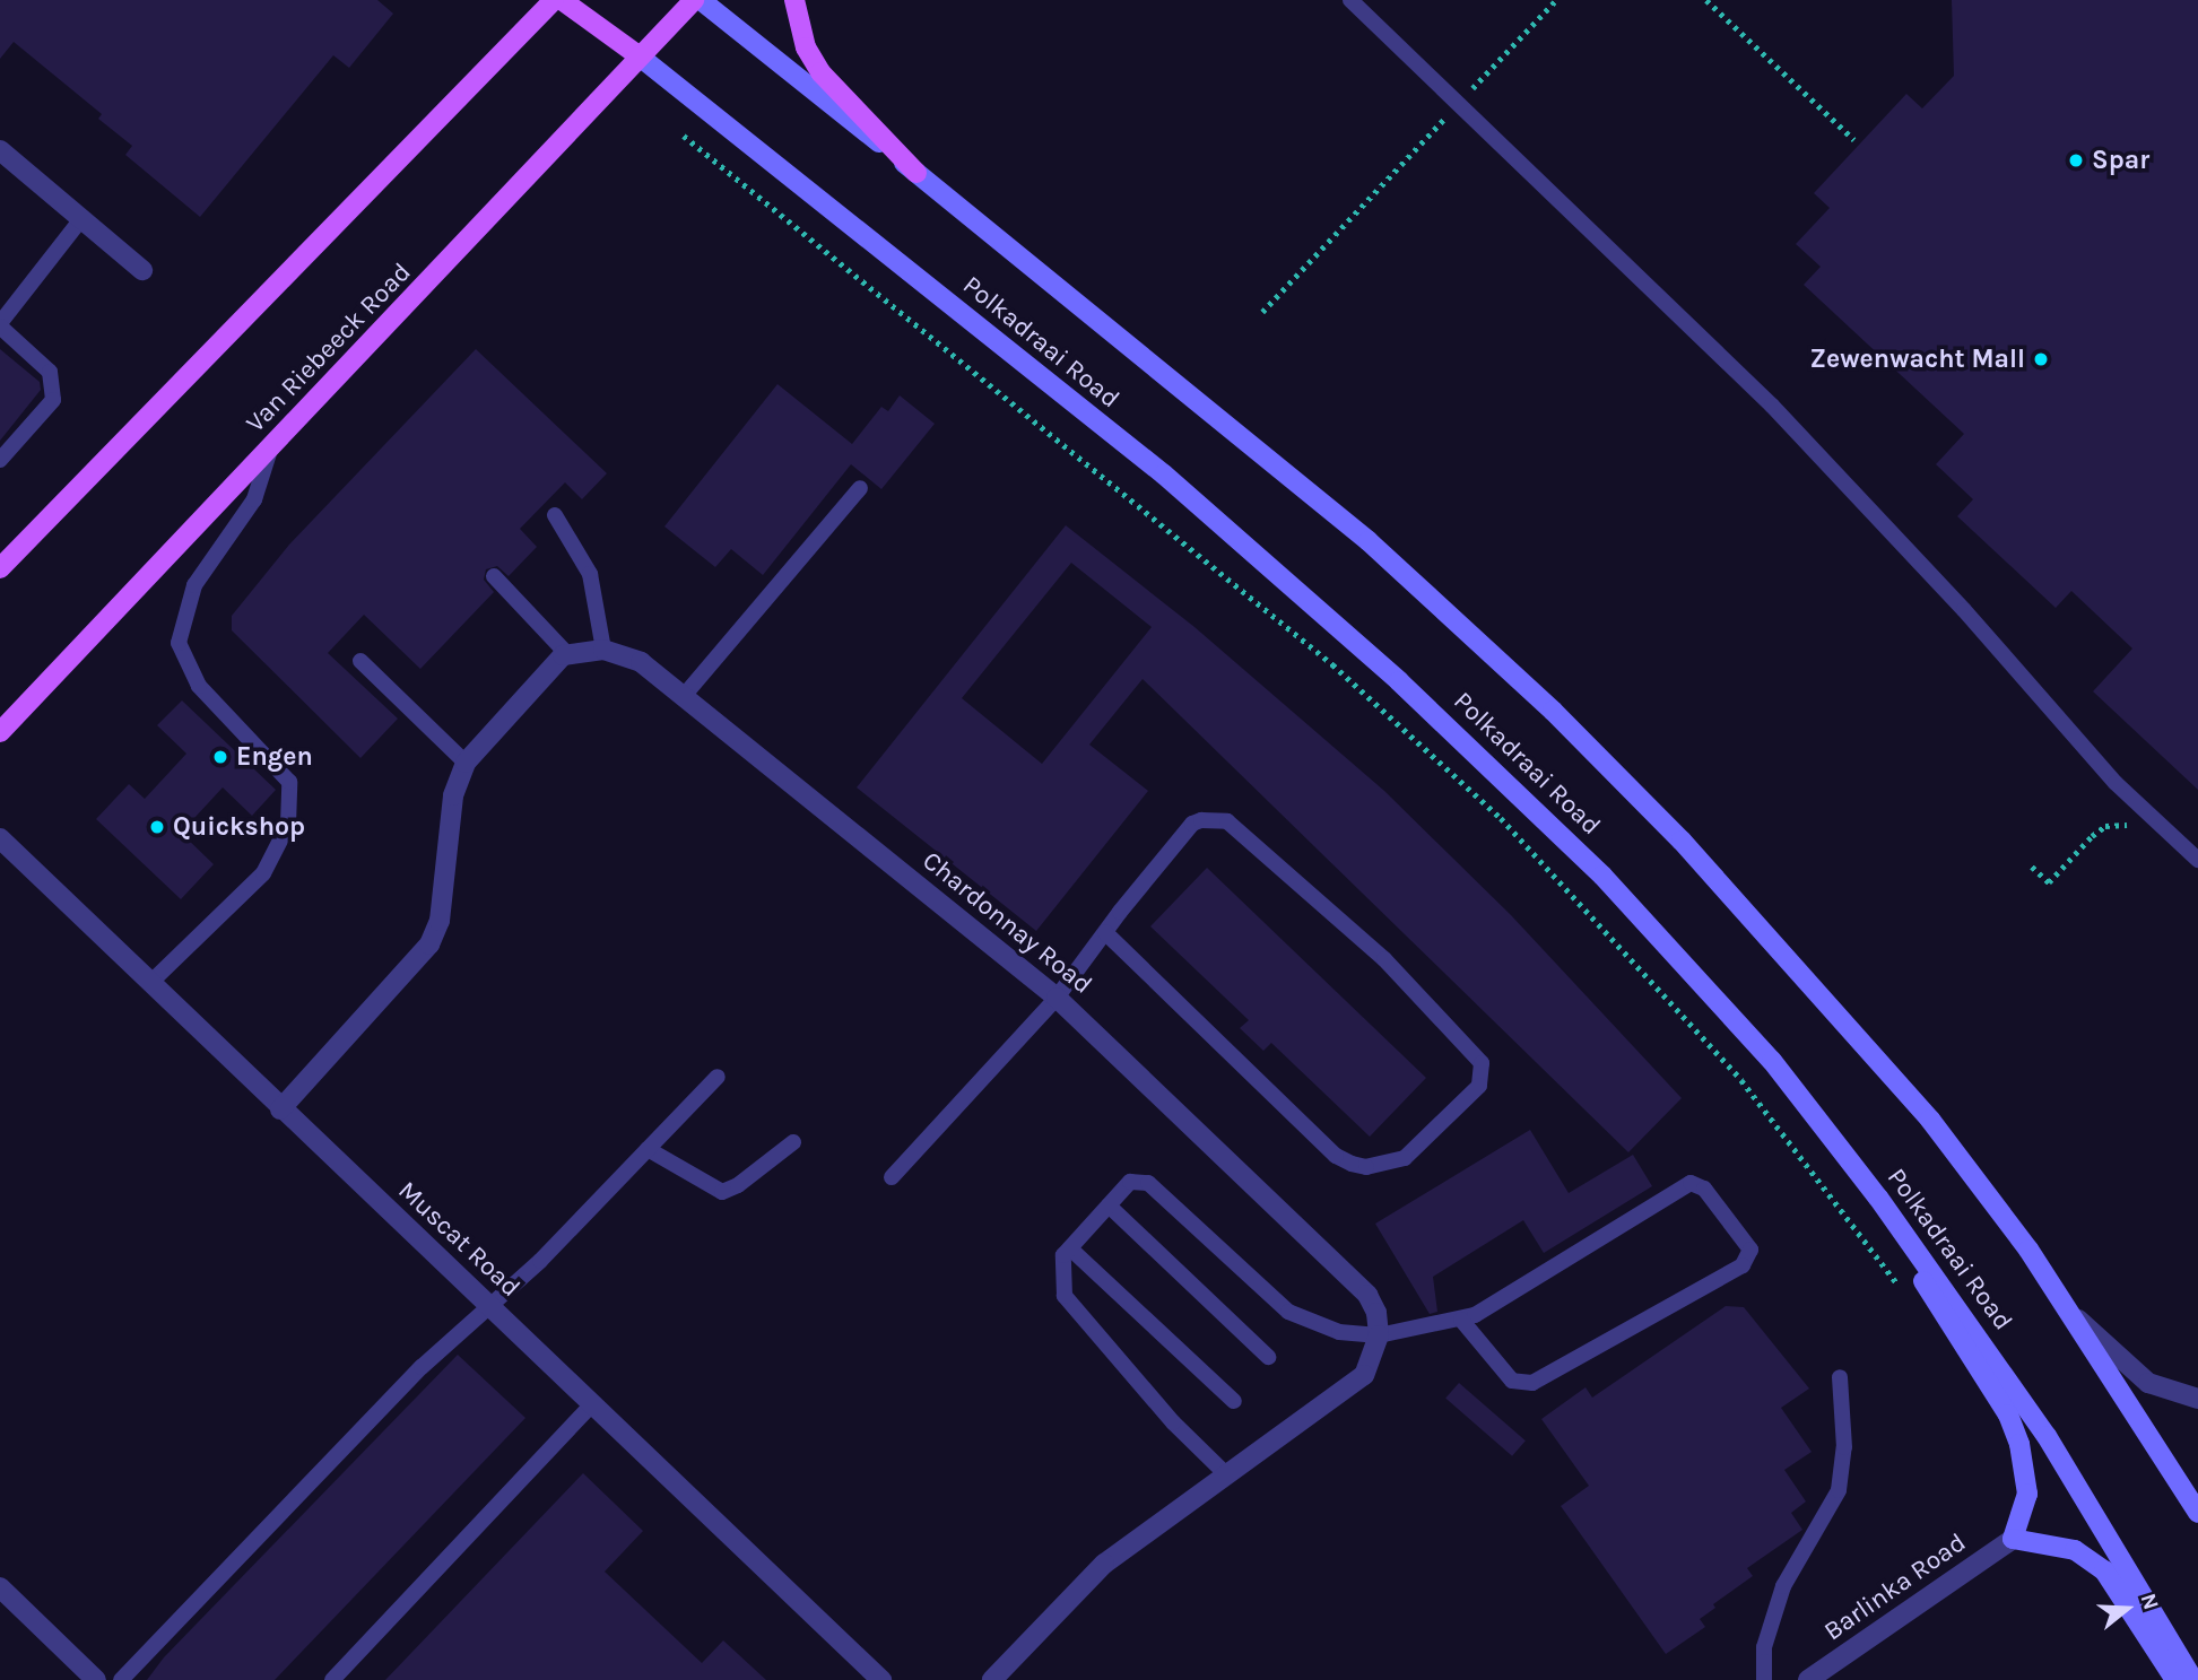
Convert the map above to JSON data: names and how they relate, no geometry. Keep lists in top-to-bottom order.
{
  "streets": {
    "main road": ["Polkadraai Road", "Van Riebeeck Road"],
    "street": ["Chardonnay Road", "Muscat Road", "Barlinka Road"]
  },
  "crossings": [
    ["Polkadraai Road", "Van Riebeeck Road"]
  ],
  "places": [
    "Spar",
    "Zewenwacht Mall",
    "Engen",
    "Quickshop"
  ],
  "north": "right"
}
